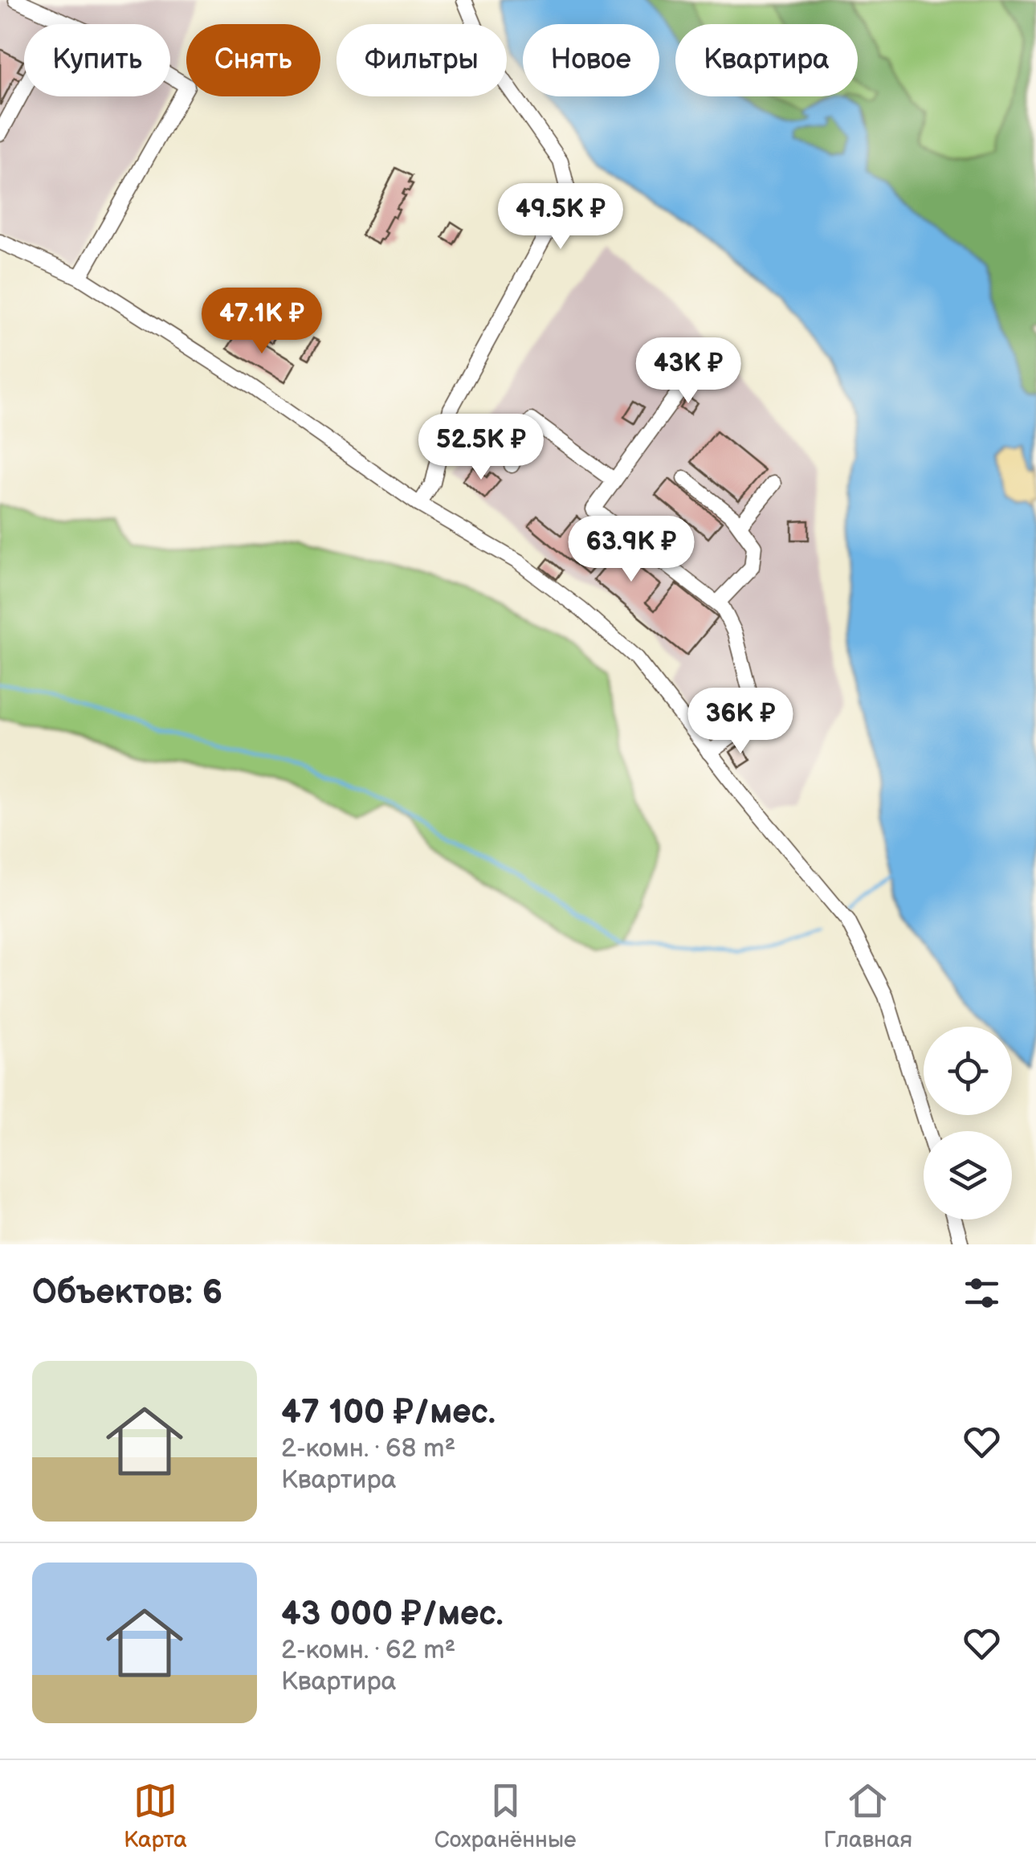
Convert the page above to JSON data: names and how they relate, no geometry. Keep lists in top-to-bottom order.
{
  "page": {
    "chip": [
      "Купить",
      "Снять",
      "Фильтры",
      "Новое",
      "Квартира"
    ],
    "price": [
      "49.5K ₽",
      "47.1K ₽",
      "43K ₽",
      "52.5K ₽",
      "63.9K ₽",
      "36K ₽"
    ],
    "heading": "Объектов: 6",
    "list": [
      {
        "name": "47 100 ₽/мес.",
        "note": "2-комн. · 68 m² · Квартира"
      },
      {
        "name": "43 000 ₽/мес.",
        "note": "2-комн. · 62 m² · Квартира"
      }
    ],
    "tabs": ["Карта", "Сохранённые", "Главная"]
  }
}
